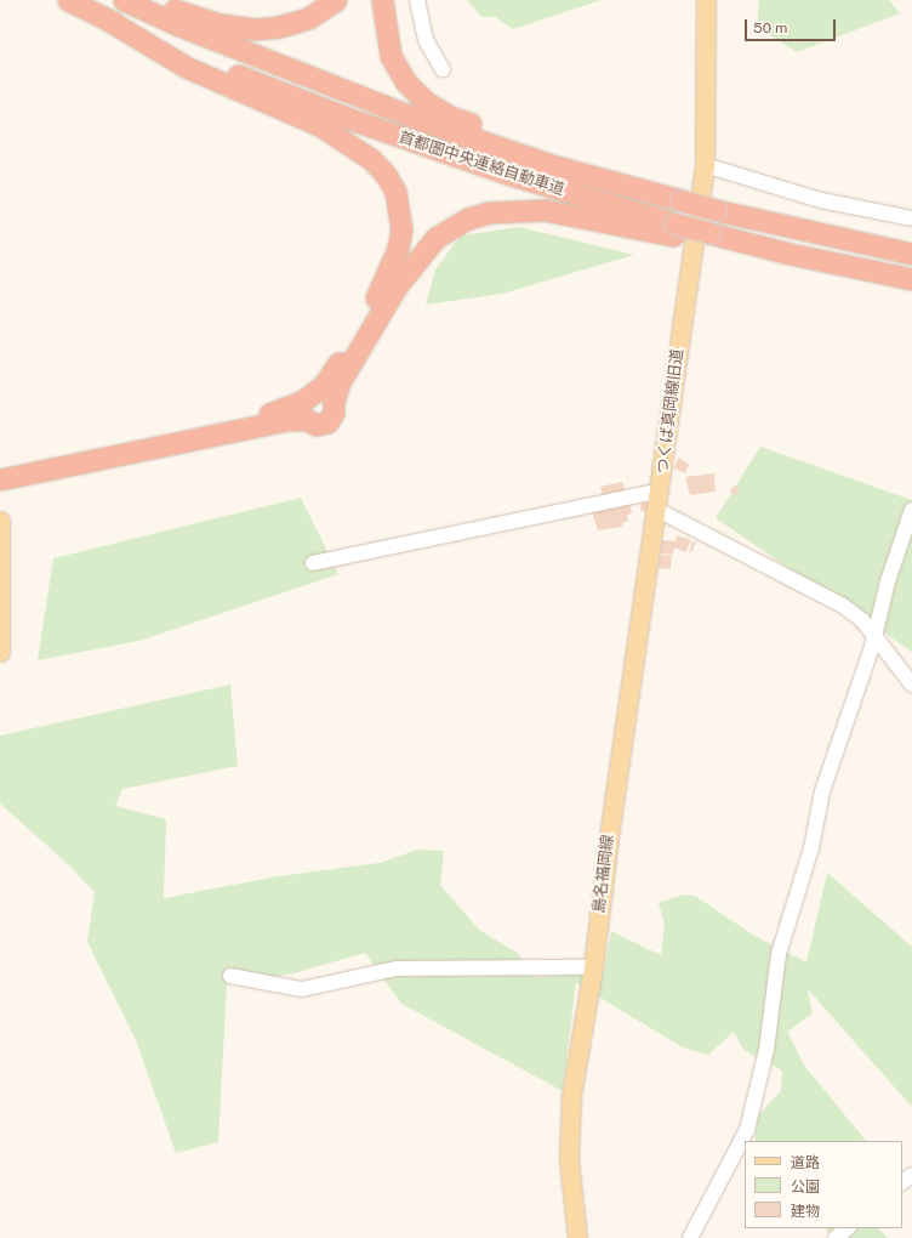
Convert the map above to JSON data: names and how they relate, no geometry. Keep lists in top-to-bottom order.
{
  "streets": {
    "highway": ["首都圏中央連絡自動車道"],
    "main road": ["つくば真岡線旧道", "島名福岡線"]
  },
  "crossings": [
    ["つくば真岡線旧道", "島名福岡線"]
  ],
  "legend": ["道路", "公園", "建物"],
  "scale_bar": "50 m"
}
